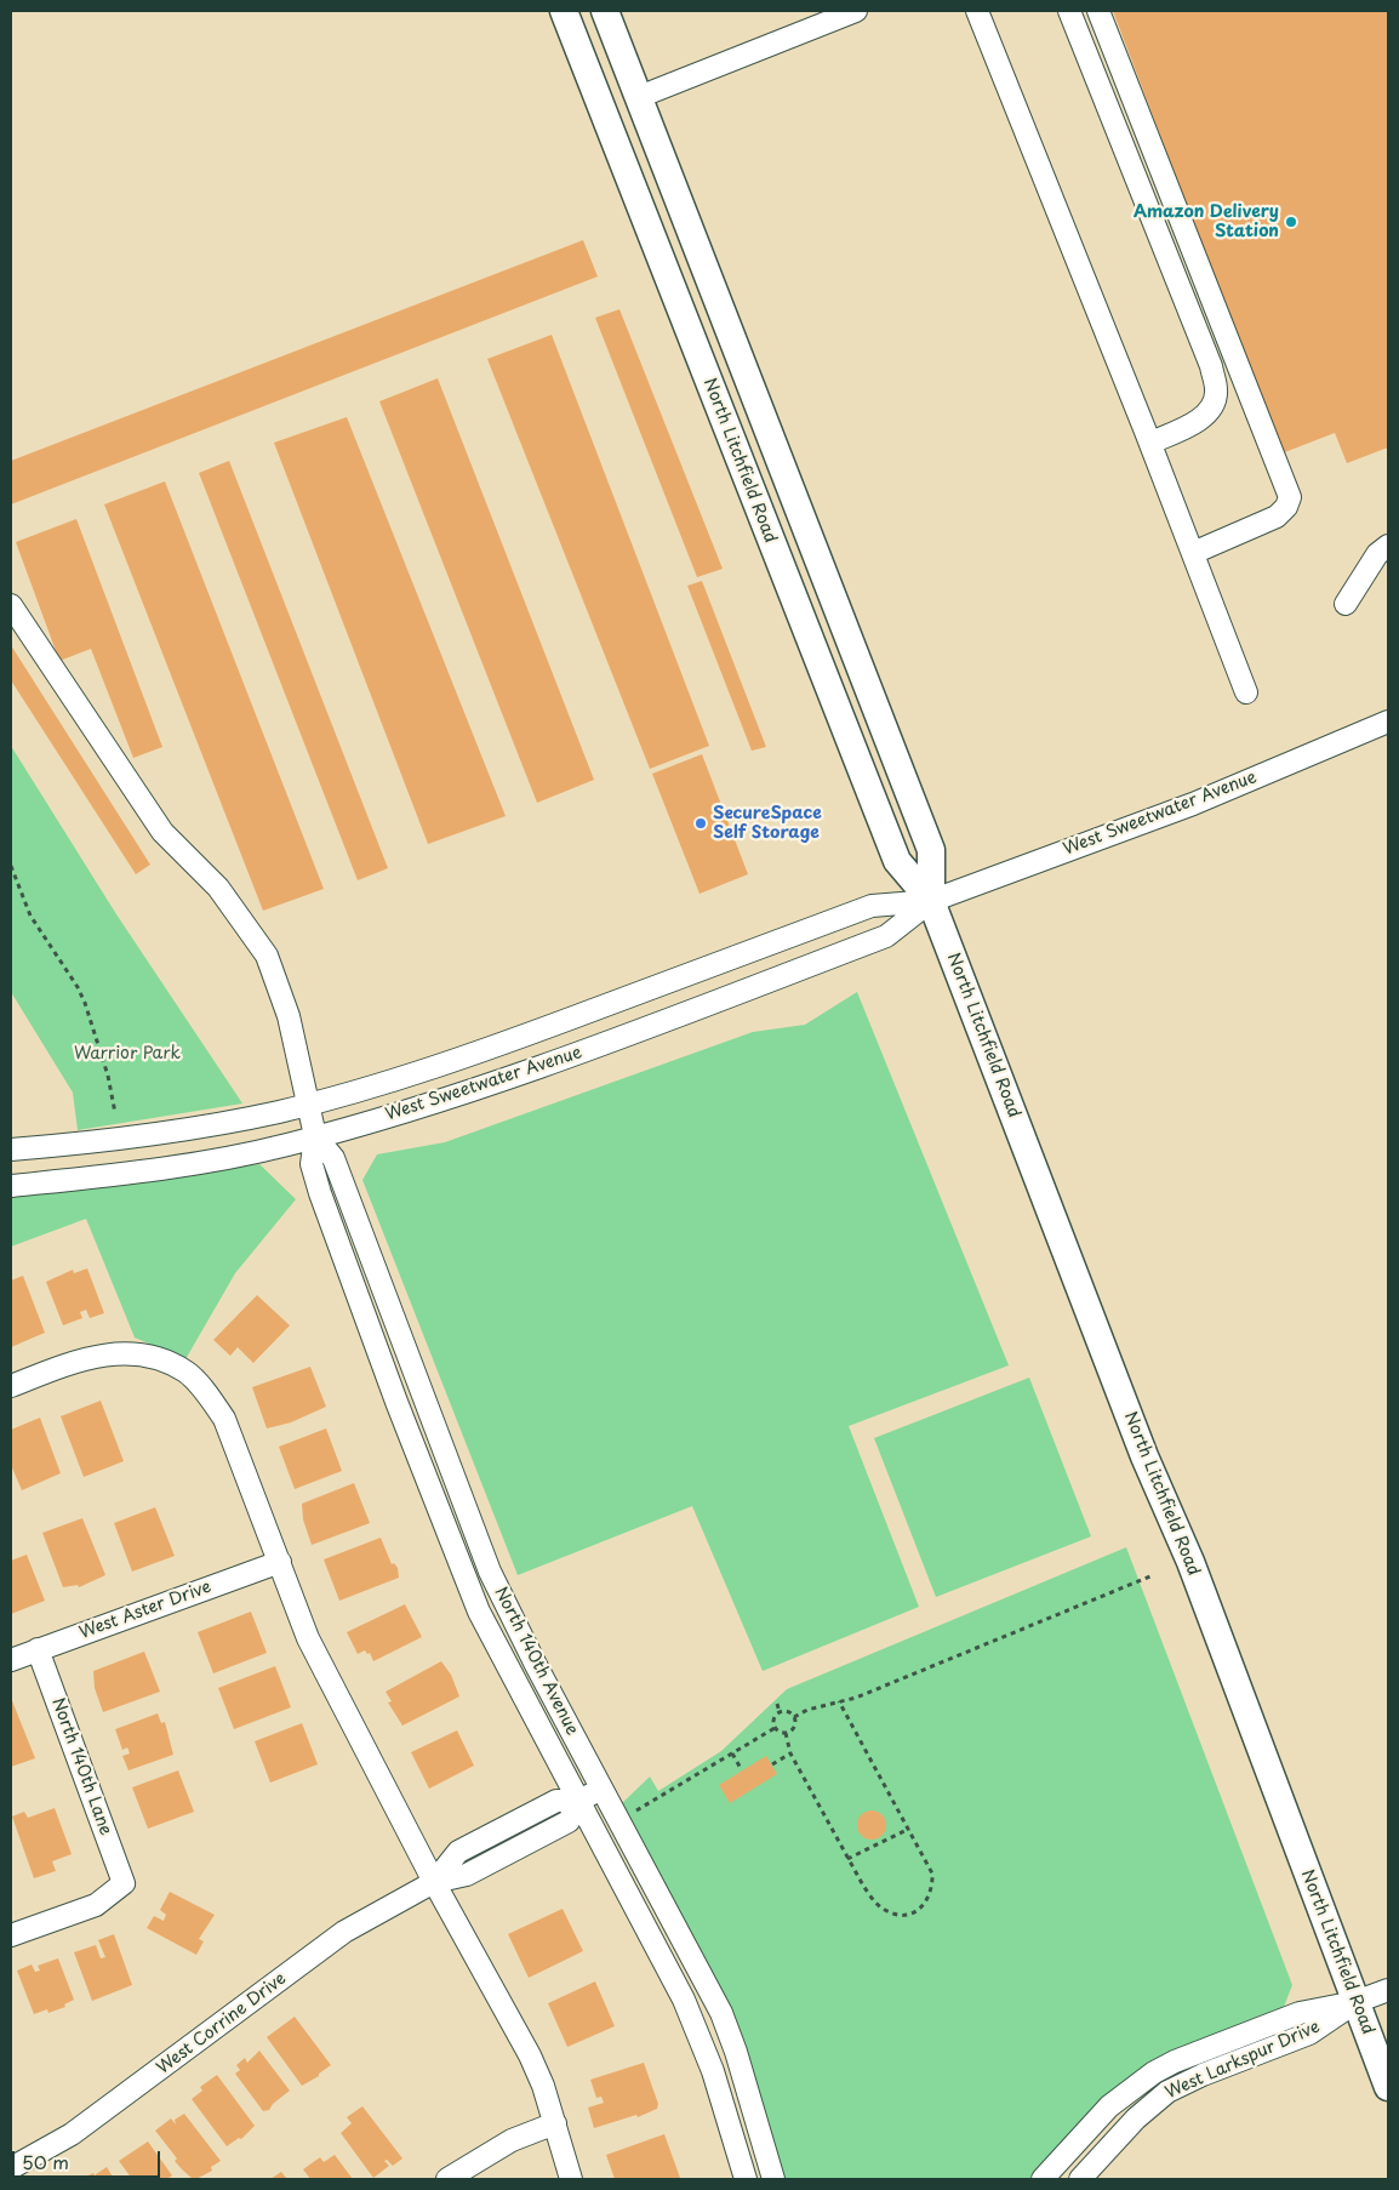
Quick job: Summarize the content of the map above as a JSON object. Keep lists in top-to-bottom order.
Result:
{
  "streets": {
    "main road": ["North Litchfield Road"],
    "street": [
      "West Sweetwater Avenue",
      "West Aster Drive",
      "North 140th Avenue",
      "North 140th Lane",
      "West Corrine Drive",
      "West Larkspur Drive"
    ]
  },
  "crossings": [
    ["North Litchfield Road", "West Sweetwater Avenue"],
    ["North Litchfield Road", "West Larkspur Drive"],
    ["West Sweetwater Avenue", "North 140th Avenue"],
    ["West Aster Drive", "North 140th Lane"],
    ["North 140th Avenue", "West Corrine Drive"]
  ],
  "parks": ["Warrior Park"],
  "places": ["Amazon Delivery Station", "SecureSpace Self Storage"],
  "scale_bar": "50 m"
}
